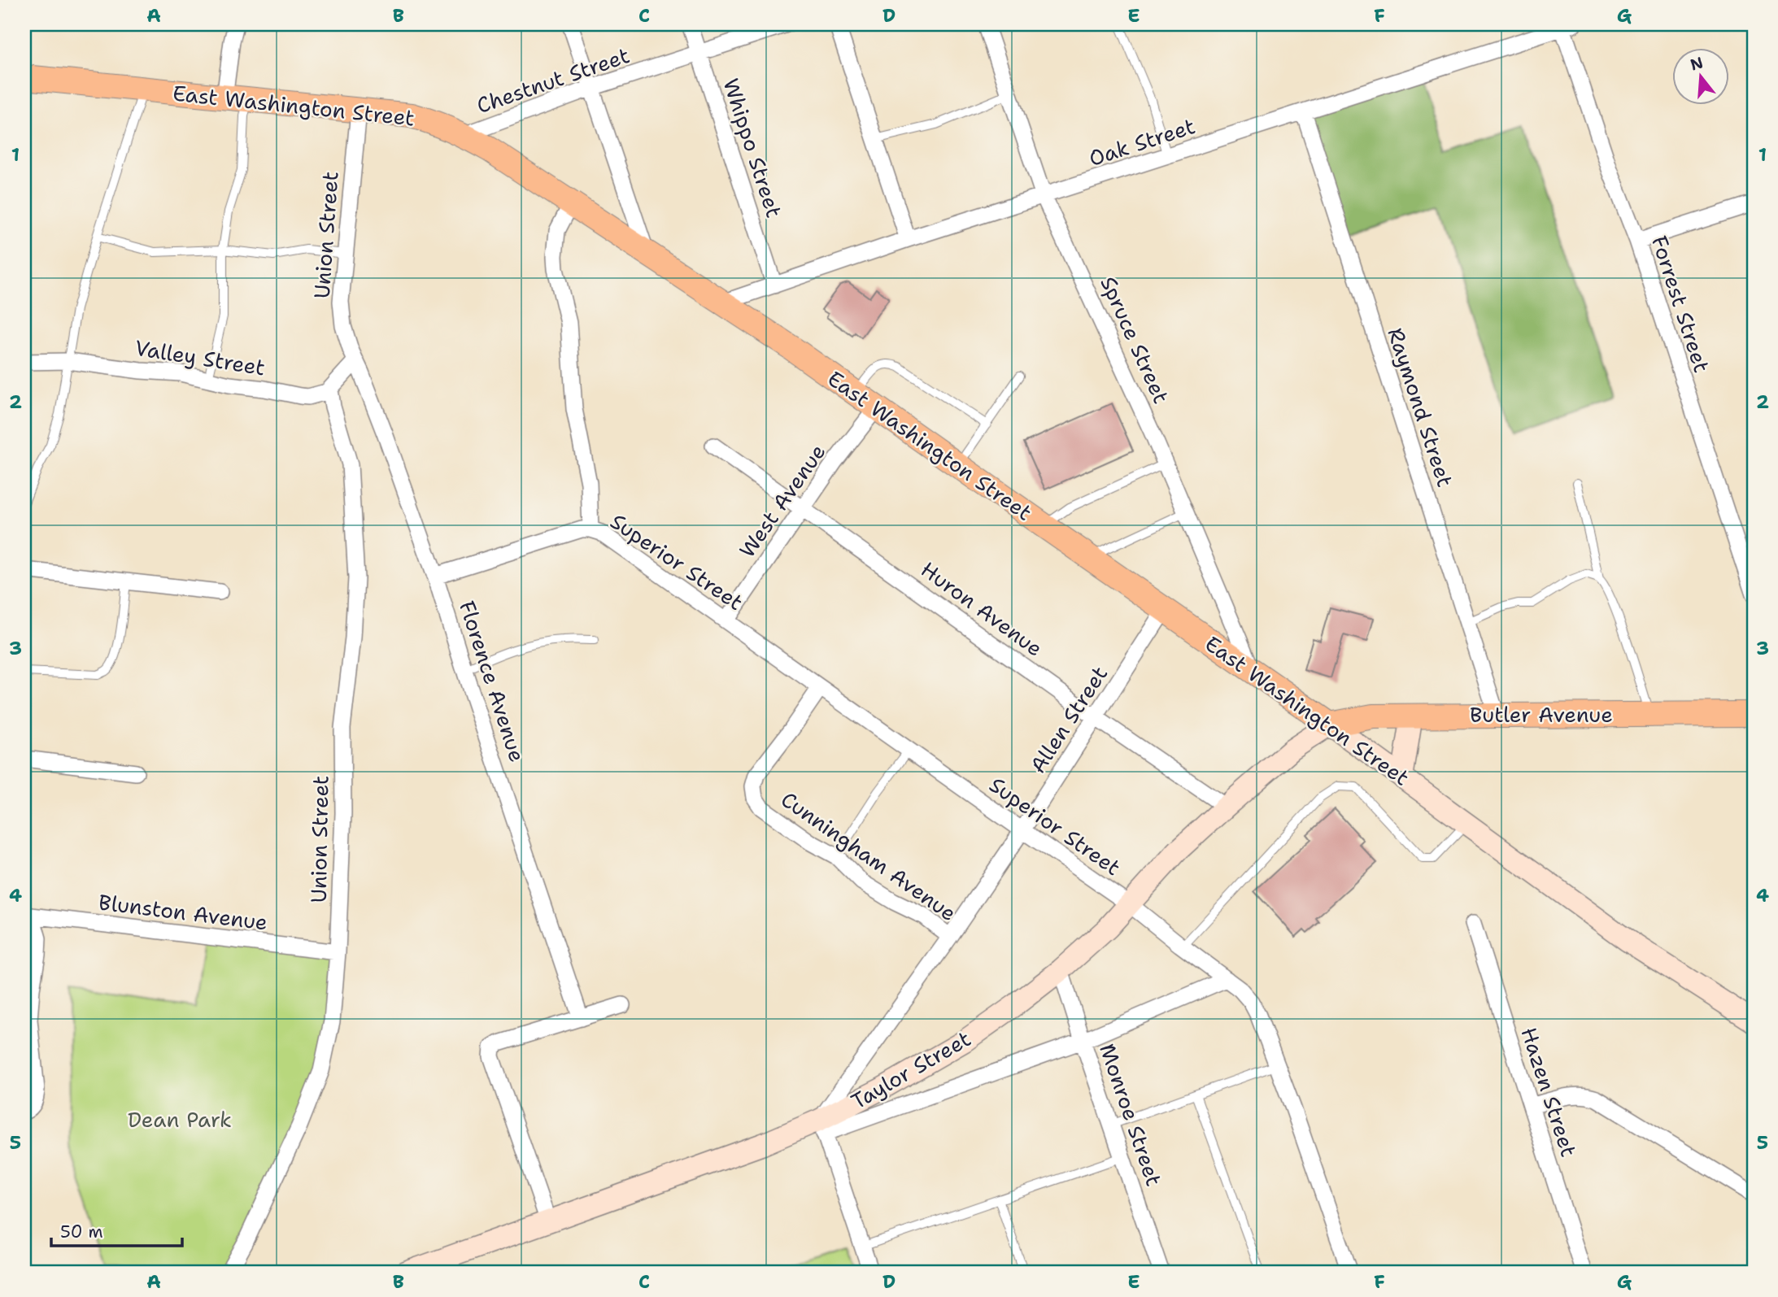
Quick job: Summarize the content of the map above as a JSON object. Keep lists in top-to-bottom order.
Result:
{
  "streets": {
    "main road": ["East Washington Street", "Butler Avenue", "Taylor Street"],
    "street": [
      "Chestnut Street",
      "Oak Street",
      "Whippo Street",
      "Union Street",
      "Forrest Street",
      "Spruce Street",
      "Valley Street",
      "Raymond Street",
      "West Avenue",
      "Superior Street",
      "Huron Avenue",
      "Florence Avenue",
      "Allen Street",
      "Cunningham Avenue",
      "Blunston Avenue",
      "Hazen Street",
      "Monroe Street"
    ]
  },
  "crossings": [
    ["Chestnut Street", "East Washington Street"],
    ["Chestnut Street", "Whippo Street"],
    ["East Washington Street", "Oak Street"],
    ["East Washington Street", "Union Street"],
    ["East Washington Street", "Spruce Street"],
    ["East Washington Street", "West Avenue"],
    ["East Washington Street", "Superior Street"],
    ["East Washington Street", "Butler Avenue"],
    ["East Washington Street", "Allen Street"],
    ["East Washington Street", "Taylor Street"],
    ["Oak Street", "Whippo Street"],
    ["Oak Street", "Forrest Street"],
    ["Oak Street", "Spruce Street"],
    ["Oak Street", "Raymond Street"],
    ["Union Street", "Valley Street"],
    ["Union Street", "Florence Avenue"],
    ["Union Street", "Blunston Avenue"],
    ["Raymond Street", "Butler Avenue"],
    ["West Avenue", "Superior Street"],
    ["West Avenue", "Huron Avenue"],
    ["Superior Street", "Florence Avenue"],
    ["Superior Street", "Allen Street"],
    ["Superior Street", "Cunningham Avenue"],
    ["Superior Street", "Taylor Street"],
    ["Huron Avenue", "Allen Street"],
    ["Huron Avenue", "Taylor Street"],
    ["Butler Avenue", "Taylor Street"],
    ["Allen Street", "Cunningham Avenue"],
    ["Cunningham Avenue", "Taylor Street"],
    ["Taylor Street", "Monroe Street"]
  ],
  "parks": ["Dean Park"],
  "scale_bar": "50 m",
  "north": "top",
  "grid": {
    "columns": [
      "A",
      "B",
      "C",
      "D",
      "E",
      "F",
      "G"
    ],
    "rows": [
      "1",
      "2",
      "3",
      "4",
      "5"
    ]
  }
}
